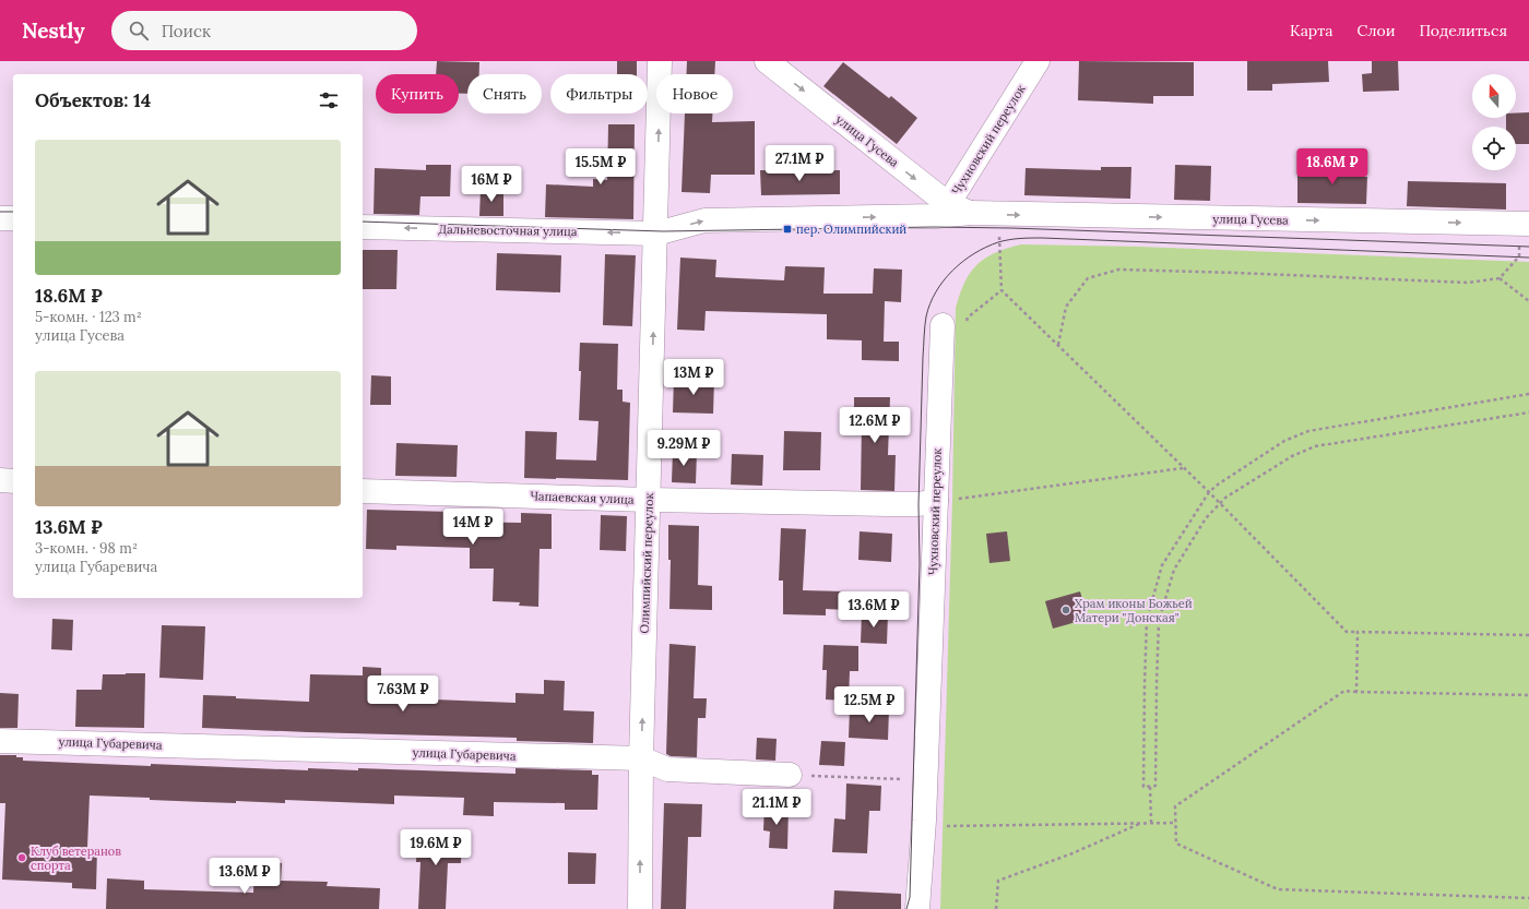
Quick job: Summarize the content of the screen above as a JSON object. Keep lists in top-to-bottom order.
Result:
{
  "streets": {
    "street": [
      "Чухновский переулок",
      "улица Гусева",
      "Дальневосточная улица",
      "Чапаевская улица",
      "Олимпийский переулок",
      "улица Губаревича"
    ]
  },
  "crossings": [
    ["Чухновский переулок", "улица Гусева"],
    ["Чухновский переулок", "Чапаевская улица"],
    ["улица Гусева", "Дальневосточная улица"],
    ["улица Гусева", "Олимпийский переулок"],
    ["Дальневосточная улица", "Олимпийский переулок"],
    ["Чапаевская улица", "Олимпийский переулок"],
    ["Олимпийский переулок", "улица Губаревича"]
  ],
  "one_way": ["улица Гусева", "Дальневосточная улица", "Олимпийский переулок"],
  "places": {
    "transit": ["пер. Олимпийский"],
    "other": ["Храм иконы Божьей Матери \"Донская\"", "Клуб ветеранов спорта"]
  },
  "north": "top",
  "page": {
    "header": "Nestly",
    "search": "Поиск",
    "nav": ["Карта", "Слои", "Поделиться"],
    "chip": [
      "Купить",
      "Снять",
      "Фильтры",
      "Новое"
    ],
    "heading": "Объектов: 14",
    "list": [
      {
        "name": "18.6M ₽",
        "note": "5-комн. · 123 m² · улица Гусева"
      },
      {
        "name": "13.6M ₽",
        "note": "3-комн. · 98 m² · улица Губаревича"
      }
    ],
    "price": [
      "27.1M ₽",
      "15.5M ₽",
      "18.6M ₽",
      "16M ₽",
      "13M ₽",
      "12.6M ₽",
      "9.29M ₽",
      "14M ₽",
      "13.6M ₽",
      "7.63M ₽",
      "12.5M ₽",
      "21.1M ₽",
      "19.6M ₽",
      "13.6M ₽"
    ]
  }
}
